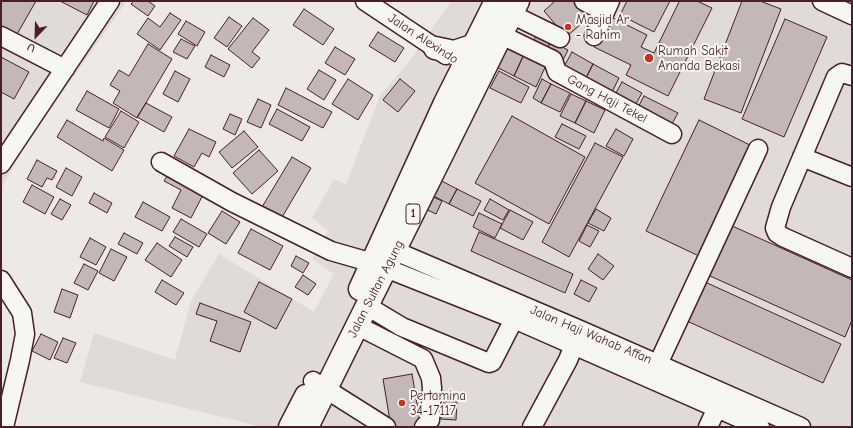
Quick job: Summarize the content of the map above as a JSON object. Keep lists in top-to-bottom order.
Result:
{
  "streets": {
    "highway": ["1", "Jalan Sultan Agung"],
    "street": ["Jalan Alexindo", "Gang Haji Tekel", "Jalan Haji Wahab Affan"]
  },
  "crossings": [
    ["Gang Haji Tekel", "Jalan Sultan Agung"],
    ["Jalan Sultan Agung", "Jalan Haji Wahab Affan"]
  ],
  "places": ["Masjid Ar - Rahim", "Rumah Sakit Ananda Bekasi", "Pertamina 34-17117"],
  "north": "bottom left"
}
